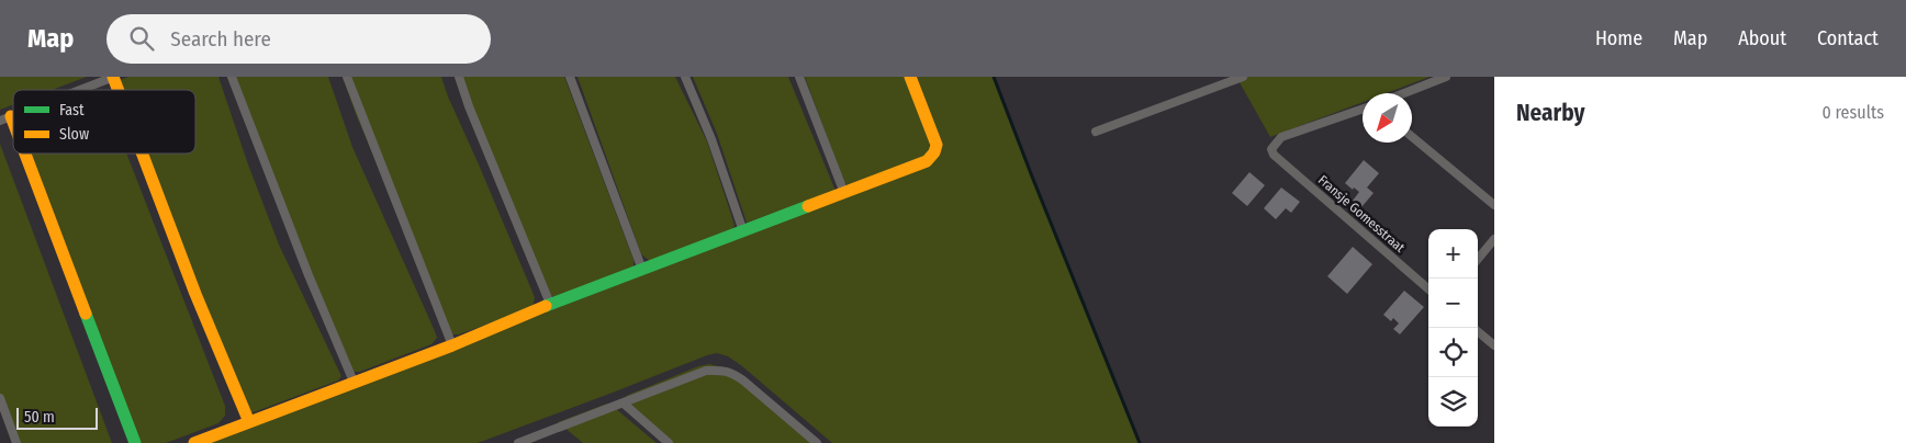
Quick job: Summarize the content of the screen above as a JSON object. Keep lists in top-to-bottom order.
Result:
{
  "streets": {
    "street": ["Fransje Gomesstraat"]
  },
  "legend": ["Fast", "Slow"],
  "scale_bar": "50 m",
  "north": "bottom left",
  "page": {
    "header": "Map",
    "search": "Search here",
    "nav": [
      "Home",
      "Map",
      "About",
      "Contact"
    ],
    "heading": ["Nearby", "0 results"],
    "map_buttons": ["+", "−"],
    "scale": "50 m"
  }
}
